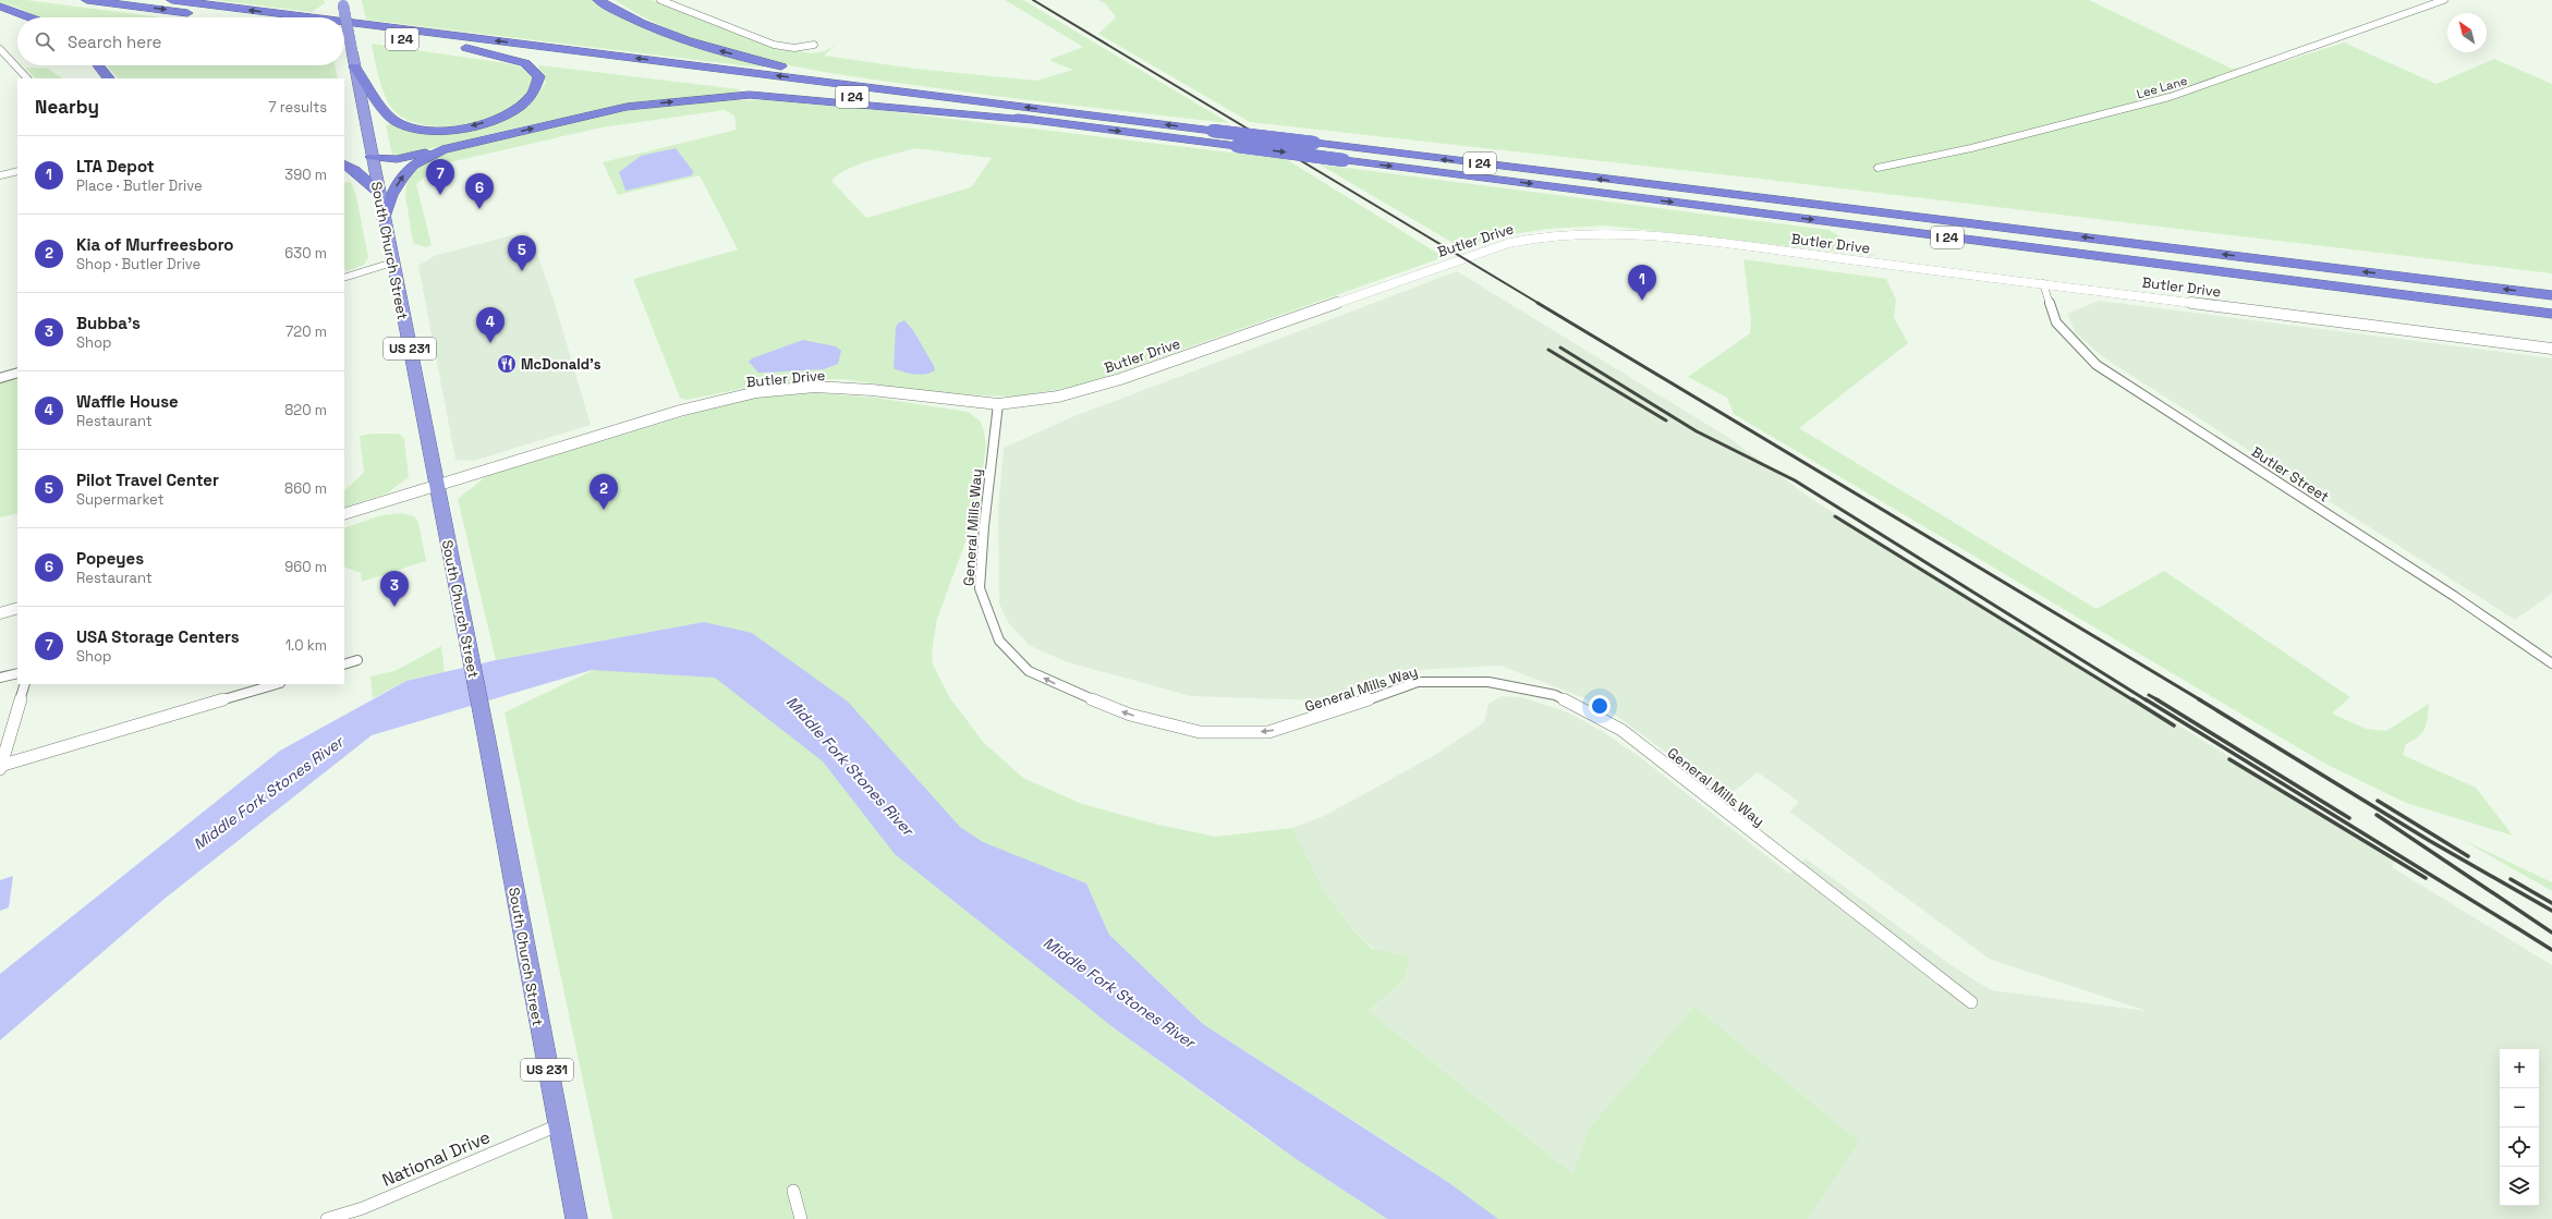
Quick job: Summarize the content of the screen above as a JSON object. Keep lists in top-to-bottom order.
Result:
{
  "streets": {
    "highway": ["I 24", "South Church Street", "US 231"],
    "street": [
      "Lee Lane",
      "Butler Drive",
      "Butler Street",
      "General Mills Way",
      "National Drive"
    ]
  },
  "crossings": [
    ["Butler Drive", "South Church Street"],
    ["Butler Drive", "Butler Street"],
    ["Butler Drive", "General Mills Way"],
    ["South Church Street", "National Drive"]
  ],
  "one_way": ["General Mills Way"],
  "water": ["Middle Fork Stones River"],
  "places": {
    "restaurant": ["McDonald's"]
  },
  "north": "top left",
  "page": {
    "search": "Search here",
    "heading": ["Nearby", "7 results"],
    "list": [
      {
        "mark": "1",
        "name": "LTA Depot",
        "note": "Place · Butler Drive",
        "value": "390 m"
      },
      {
        "mark": "2",
        "name": "Kia of Murfreesboro",
        "note": "Shop · Butler Drive",
        "value": "630 m"
      },
      {
        "mark": "3",
        "name": "Bubba's",
        "note": "Shop",
        "value": "720 m"
      },
      {
        "mark": "4",
        "name": "Waffle House",
        "note": "Restaurant",
        "value": "820 m"
      },
      {
        "mark": "5",
        "name": "Pilot Travel Center",
        "note": "Supermarket",
        "value": "860 m"
      },
      {
        "mark": "6",
        "name": "Popeyes",
        "note": "Restaurant",
        "value": "960 m"
      },
      {
        "mark": "7",
        "name": "USA Storage Centers",
        "note": "Shop",
        "value": "1.0 km"
      }
    ],
    "pins": [
      "7",
      "6",
      "5",
      "1",
      "4",
      "2",
      "3"
    ],
    "map_buttons": ["+", "−"]
  }
}
